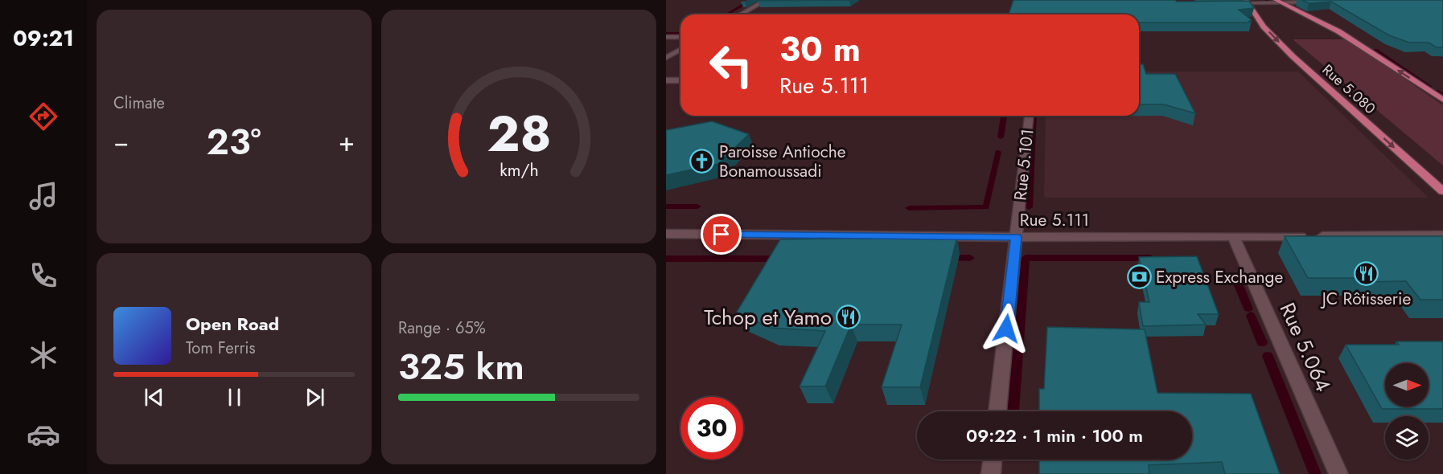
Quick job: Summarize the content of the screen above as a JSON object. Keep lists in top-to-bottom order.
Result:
{
  "streets": {
    "main road": ["Rue 5.080"],
    "street": ["Rue 5.101", "Rue 5.111", "Rue 5.064"]
  },
  "crossings": [
    ["Rue 5.101", "Rue 5.111"],
    ["Rue 5.111", "Rue 5.064"]
  ],
  "places": {
    "church": ["Paroisse Antioche Bonamoussadi"],
    "restaurant": ["JC Rôtisserie", "Tchop et Yamo"],
    "bank": ["Express Exchange"]
  },
  "north": "right",
  "page": {
    "tabs": "09:21",
    "tile": [
      "Climate",
      ["Range · 65%", "325 km"]
    ],
    "turn": ["30 m", "Rue 5.111"],
    "heat": ["−", "23°", "+"],
    "song": ["Open Road", "Tom Ferris"],
    "limit": "30",
    "trip": "09:22 · 1 min · 100 m",
    "gauge": ["28", "km/h"]
  }
}
